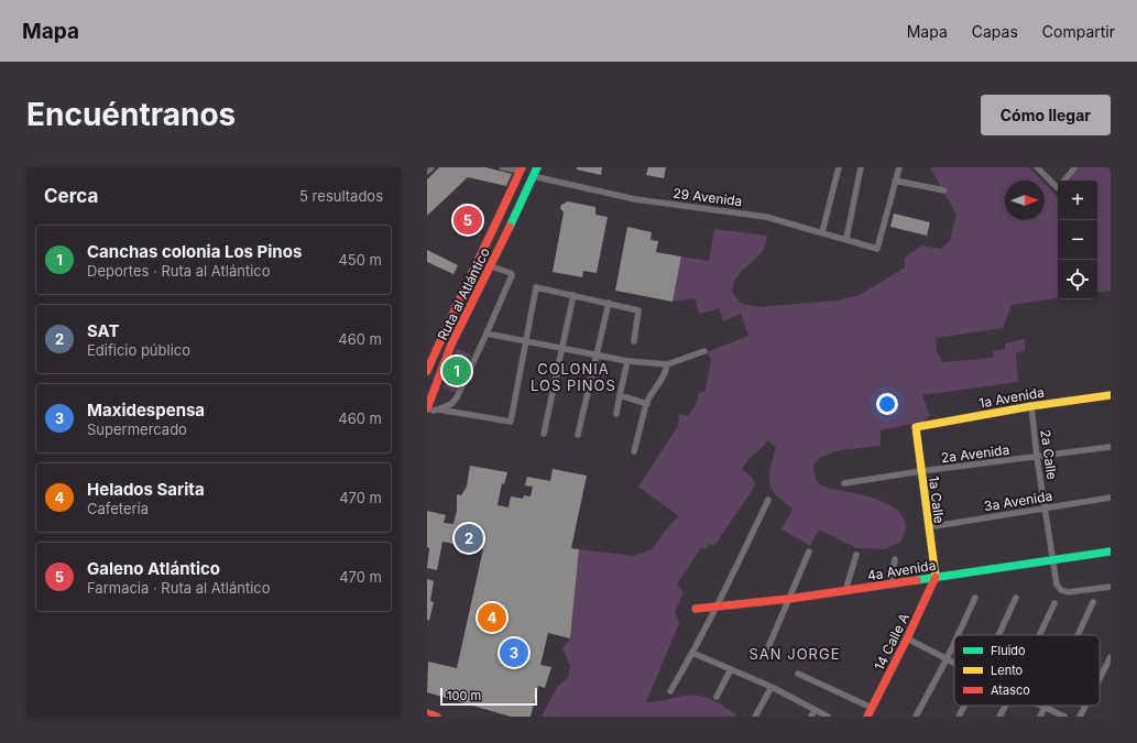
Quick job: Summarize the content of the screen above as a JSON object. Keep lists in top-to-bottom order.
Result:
{
  "streets": {
    "main road": [
      "Ruta al Atlántico",
      "1a Avenida",
      "1a Calle",
      "4a Avenida",
      "14 Calle A"
    ],
    "street": [
      "29 Avenida",
      "2a Avenida",
      "2a Calle",
      "3a Avenida"
    ]
  },
  "crossings": [
    ["29 Avenida", "Ruta al Atlántico"],
    ["1a Avenida", "2a Calle"],
    ["1a Avenida", "1a Calle"],
    ["2a Avenida", "2a Calle"],
    ["2a Avenida", "1a Calle"],
    ["2a Calle", "3a Avenida"],
    ["2a Calle", "4a Avenida"],
    ["1a Calle", "3a Avenida"],
    ["1a Calle", "4a Avenida"],
    ["1a Calle", "14 Calle A"],
    ["4a Avenida", "14 Calle A"]
  ],
  "districts": ["COLONIA LOS PINOS", "SAN JORGE"],
  "legend": ["Fluido", "Lento", "Atasco"],
  "scale_bar": "100 m",
  "north": "right",
  "page": {
    "header": "Mapa",
    "nav": ["Mapa", "Capas", "Compartir"],
    "buttons": "Cómo llegar",
    "title": "Encuéntranos",
    "heading": ["Cerca", "5 resultados"],
    "map_buttons": ["+", "−"],
    "pins": [
      "5",
      "1",
      "2",
      "4",
      "3"
    ],
    "list": [
      {
        "mark": "1",
        "name": "Canchas colonia Los Pinos",
        "note": "Deportes · Ruta al Atlántico",
        "value": "450 m"
      },
      {
        "mark": "2",
        "name": "SAT",
        "note": "Edificio público",
        "value": "460 m"
      },
      {
        "mark": "3",
        "name": "Maxidespensa",
        "note": "Supermercado",
        "value": "460 m"
      },
      {
        "mark": "4",
        "name": "Helados Sarita",
        "note": "Cafetería",
        "value": "470 m"
      },
      {
        "mark": "5",
        "name": "Galeno Atlántico",
        "note": "Farmacia · Ruta al Atlántico",
        "value": "470 m"
      }
    ],
    "scale": "100 m"
  }
}
